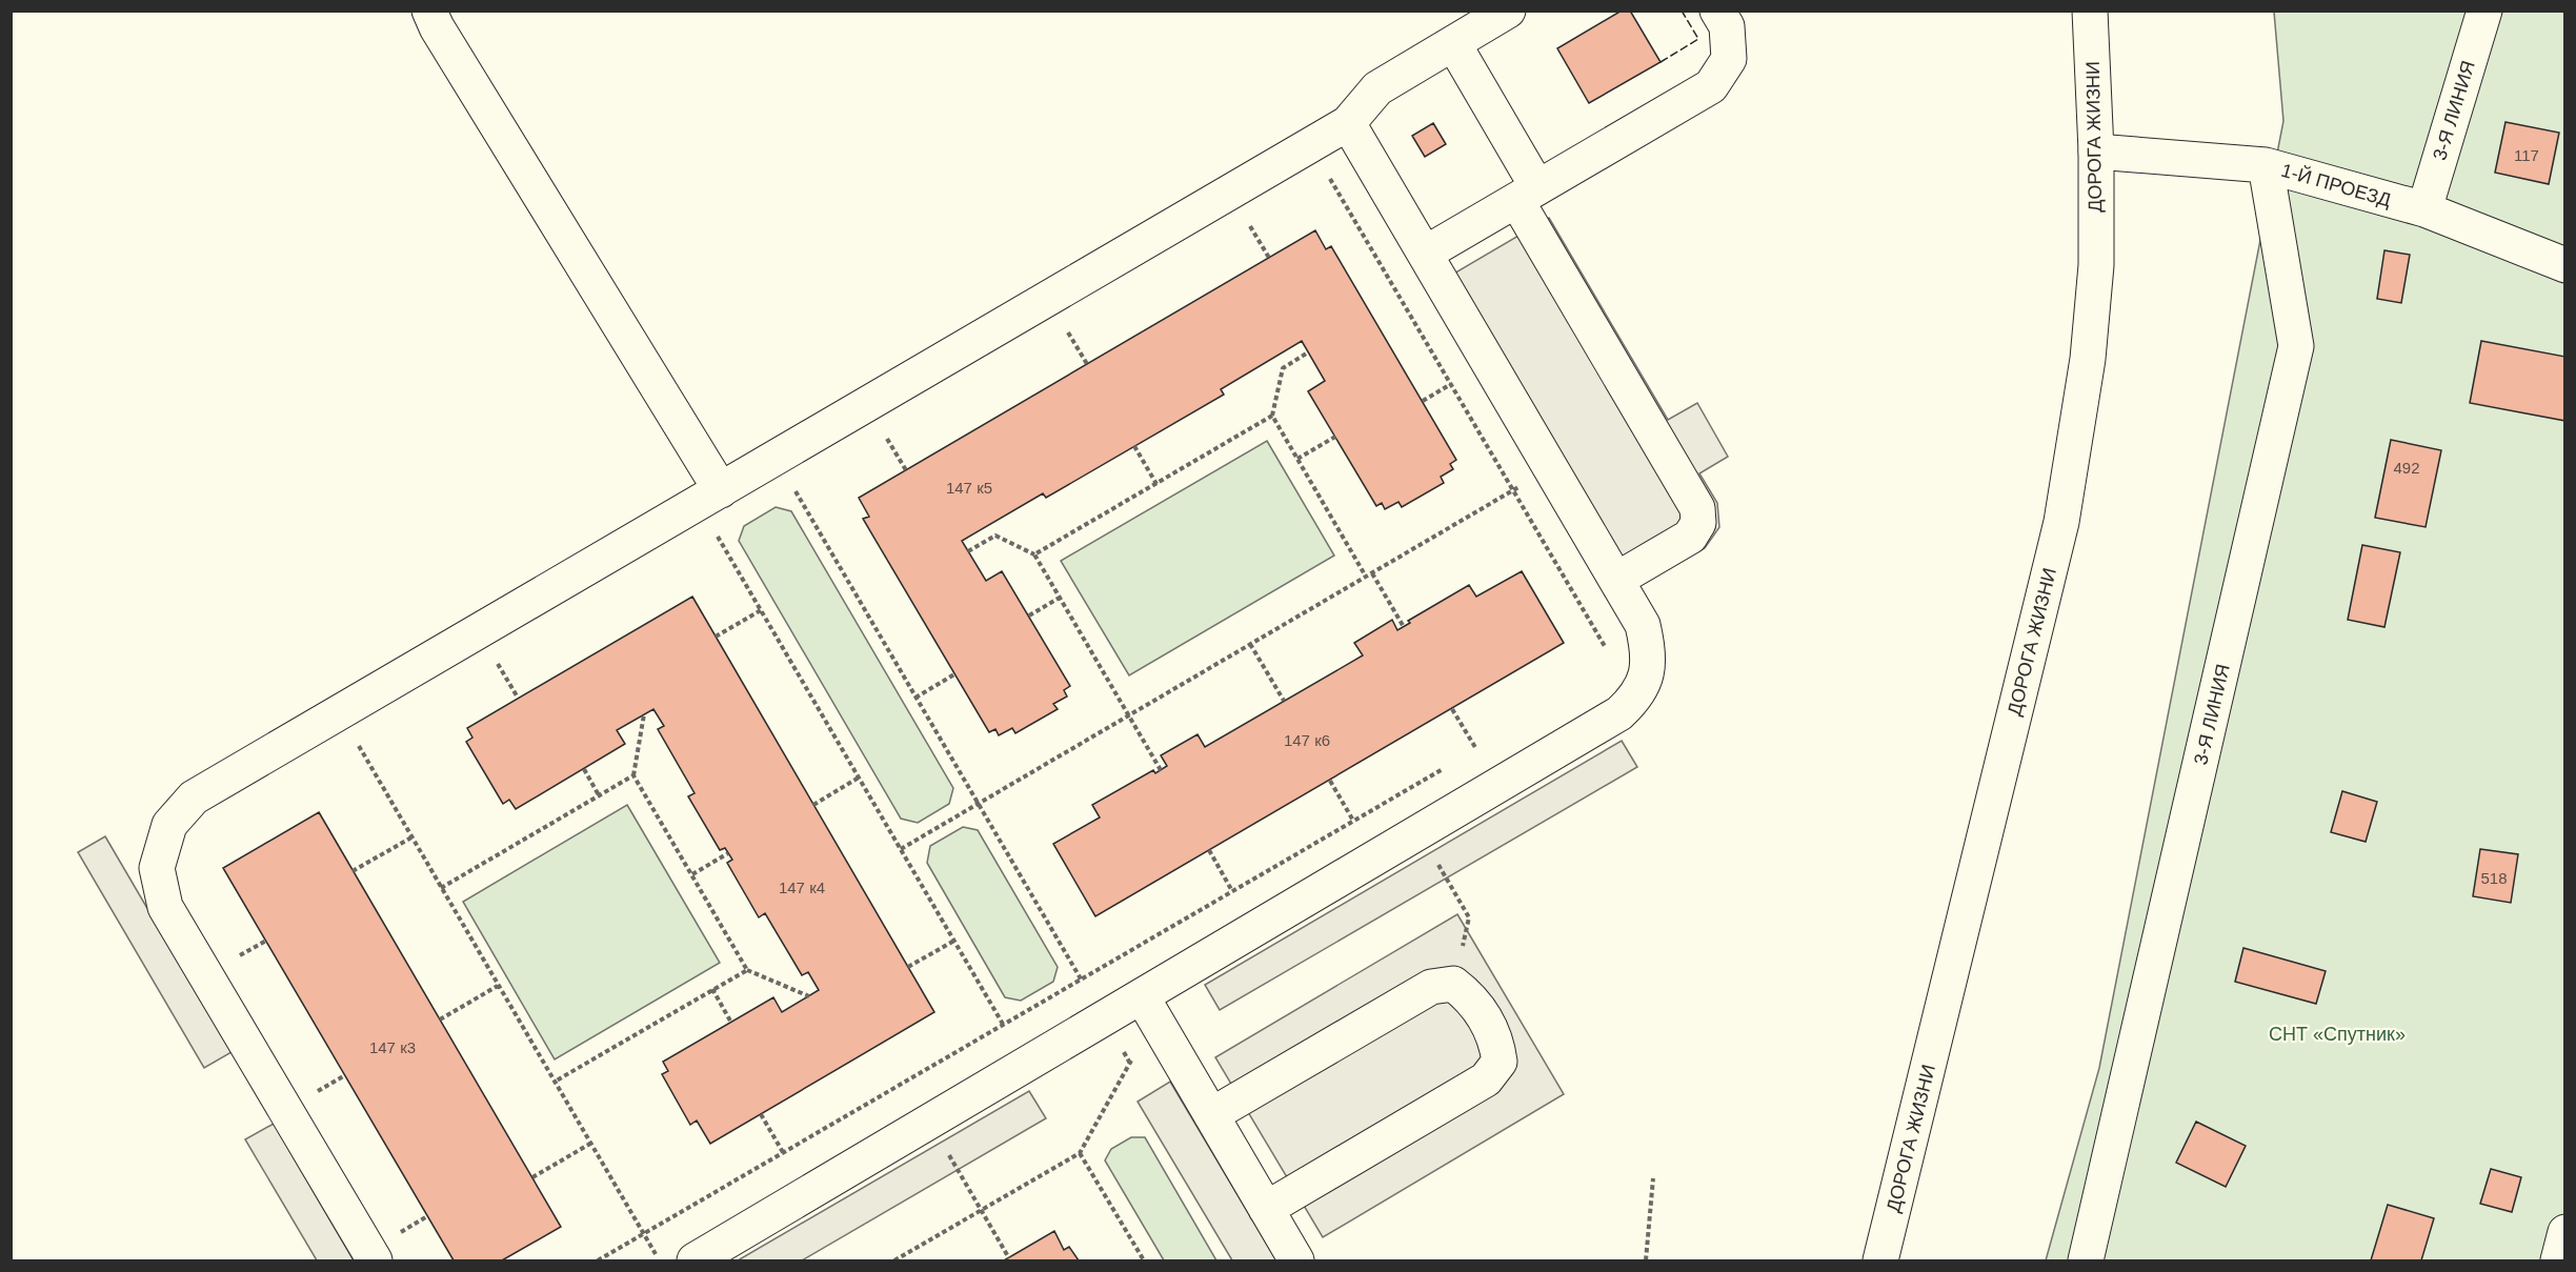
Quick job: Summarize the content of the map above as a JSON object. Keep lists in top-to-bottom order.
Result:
{
  "streets": {
    "street": ["3-Я ЛИНИЯ", "ДОРОГА ЖИЗНИ", "1-Й ПРОЕЗД"]
  },
  "crossings": [
    ["3-Я ЛИНИЯ", "1-Й ПРОЕЗД"],
    ["ДОРОГА ЖИЗНИ", "1-Й ПРОЕЗД"]
  ],
  "parks": ["СНТ «Спутник»"],
  "house_numbers": [
    "117",
    "492",
    "147 к5",
    "147 к6",
    "518",
    "147 к4",
    "147 к3"
  ]
}
